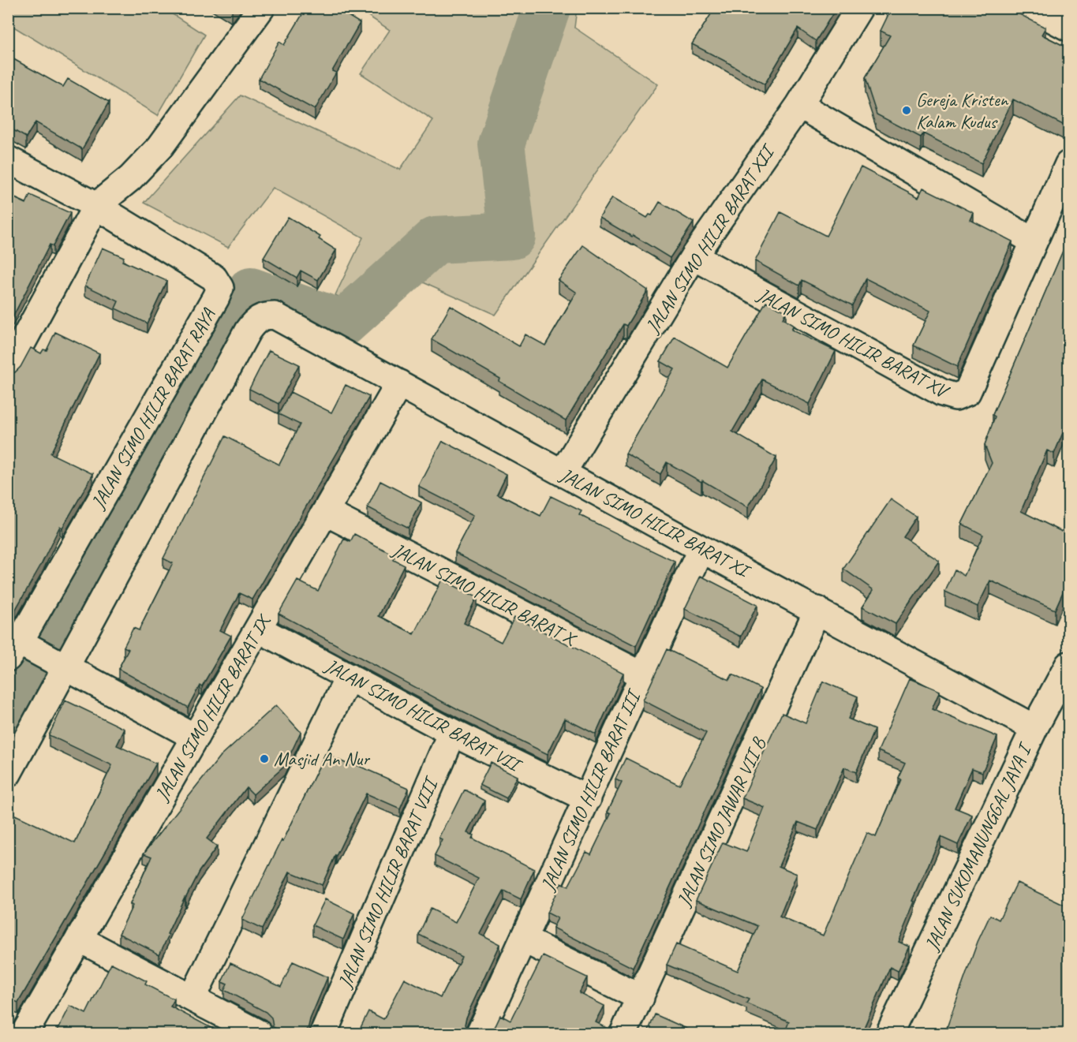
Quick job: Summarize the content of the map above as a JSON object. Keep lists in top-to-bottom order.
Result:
{
  "streets": {
    "street": [
      "JALAN SIMO HILIR BARAT XII",
      "JALAN SIMO HILIR BARAT XV",
      "JALAN SIMO HILIR BARAT RAYA",
      "JALAN SIMO HILIR BARAT XI",
      "JALAN SIMO HILIR BARAT X",
      "JALAN SIMO HILIR BARAT IX",
      "JALAN SIMO HILIR BARAT VII",
      "JALAN SIMO HILIR BARAT III",
      "JALAN SIMO JAWAR VII B",
      "JALAN SUKOMANUNGGAL JAYA I",
      "JALAN SIMO HILIR BARAT VIII"
    ]
  },
  "crossings": [
    ["JALAN SIMO HILIR BARAT XII", "JALAN SIMO HILIR BARAT XV"],
    ["JALAN SIMO HILIR BARAT XII", "JALAN SIMO HILIR BARAT XI"],
    ["JALAN SIMO HILIR BARAT XI", "JALAN SIMO HILIR BARAT IX"],
    ["JALAN SIMO HILIR BARAT XI", "JALAN SIMO HILIR BARAT III"],
    ["JALAN SIMO HILIR BARAT XI", "JALAN SIMO JAWAR VII B"],
    ["JALAN SIMO HILIR BARAT XI", "JALAN SUKOMANUNGGAL JAYA I"],
    ["JALAN SIMO HILIR BARAT X", "JALAN SIMO HILIR BARAT IX"],
    ["JALAN SIMO HILIR BARAT X", "JALAN SIMO HILIR BARAT III"],
    ["JALAN SIMO HILIR BARAT IX", "JALAN SIMO HILIR BARAT VII"],
    ["JALAN SIMO HILIR BARAT VII", "JALAN SIMO HILIR BARAT III"],
    ["JALAN SIMO HILIR BARAT VII", "JALAN SIMO HILIR BARAT VIII"]
  ],
  "places": ["Gereja Kristen Kalam Kudus", "Masjid An Nur"]
}
